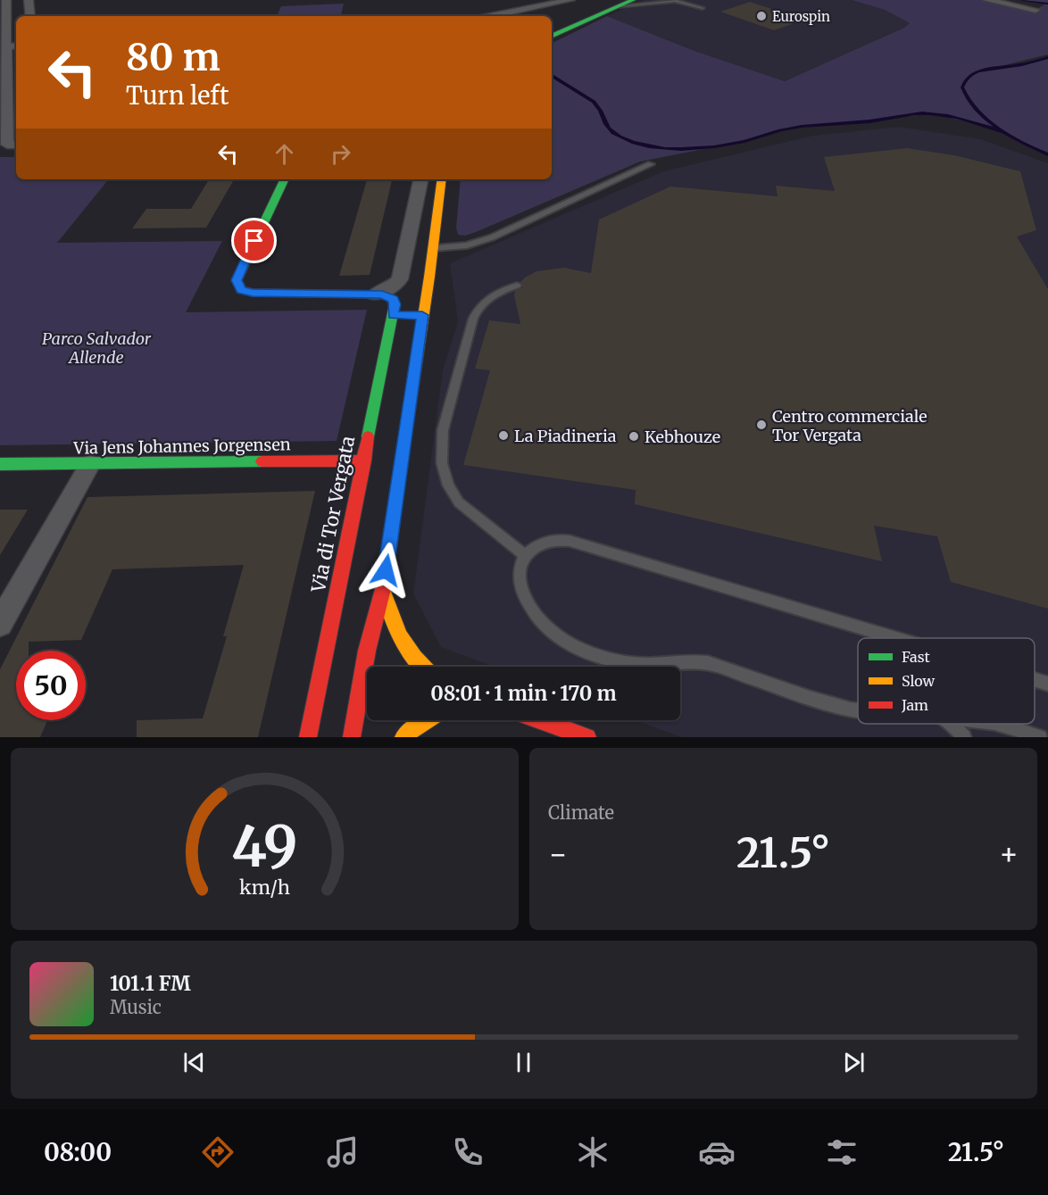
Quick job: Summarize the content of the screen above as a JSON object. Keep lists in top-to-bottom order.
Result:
{
  "streets": {
    "street": ["Via Jens Johannes Jorgensen", "Via di Tor Vergata"]
  },
  "crossings": [
    ["Via Jens Johannes Jorgensen", "Via di Tor Vergata"]
  ],
  "parks": ["Parco Salvador Allende"],
  "places": [
    "Eurospin",
    "Centro commerciale Tor Vergata",
    "La Piadineria",
    "Kebhouze"
  ],
  "legend": ["Fast", "Slow", "Jam"],
  "page": {
    "turn": ["80 m", "Turn left"],
    "limit": "50",
    "trip": "08:01 · 1 min · 170 m",
    "tile": "Climate",
    "heat": ["−", "21.5°", "+"],
    "song": ["101.1 FM", "Music"],
    "tabs": ["08:00", "21.5°"],
    "gauge": ["49", "km/h"]
  }
}
